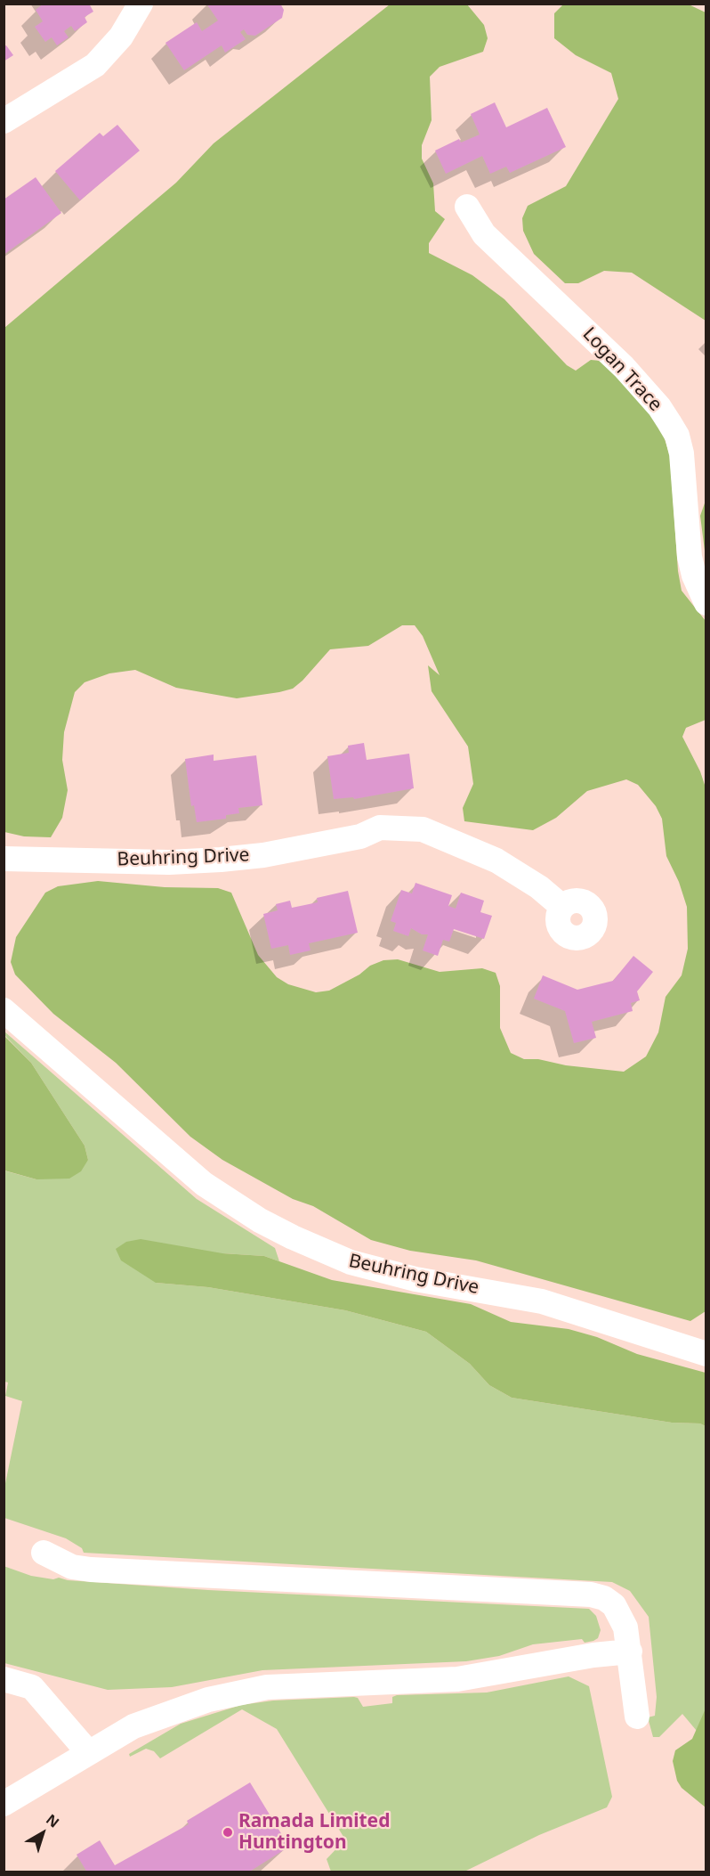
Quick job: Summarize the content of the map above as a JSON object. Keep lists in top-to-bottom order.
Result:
{
  "streets": {
    "street": ["Logan Trace", "Beuhring Drive"]
  },
  "places": ["Ramada Limited Huntington"],
  "north": "top right"
}
